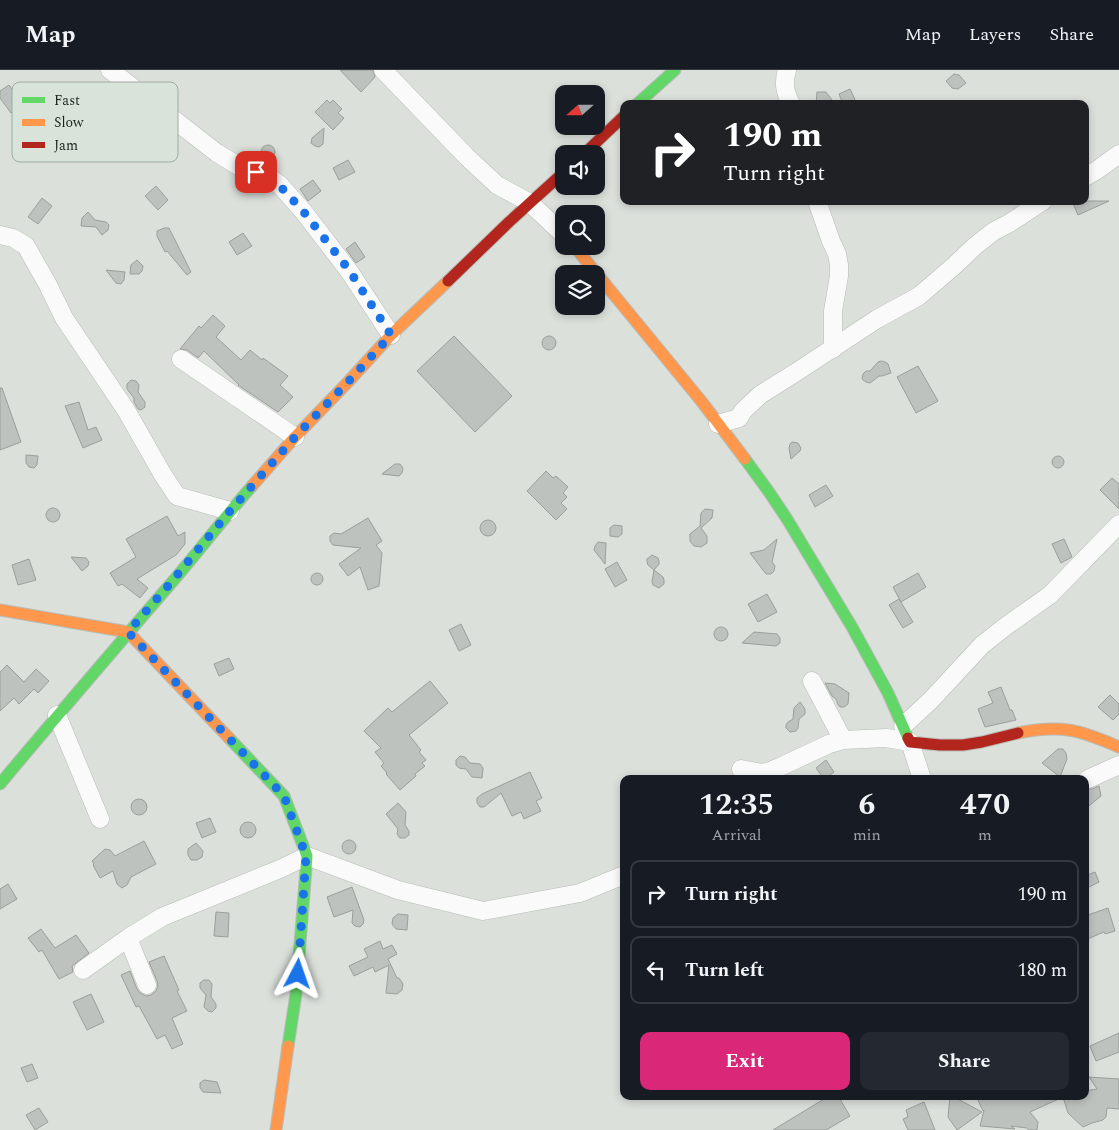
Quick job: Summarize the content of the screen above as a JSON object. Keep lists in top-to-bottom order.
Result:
{
  "legend": ["Fast", "Slow", "Jam"],
  "north": "left",
  "page": {
    "header": "Map",
    "nav": ["Map", "Layers", "Share"],
    "turn": ["190 m", "Turn right"],
    "eta": [
      "12:35",
      "Arrival",
      "6",
      "min",
      "470",
      "m"
    ],
    "list": [
      {
        "name": "Turn right",
        "value": "190 m"
      },
      {
        "name": "Turn left",
        "value": "180 m"
      }
    ],
    "buttons": ["Exit", "Share"]
  }
}
